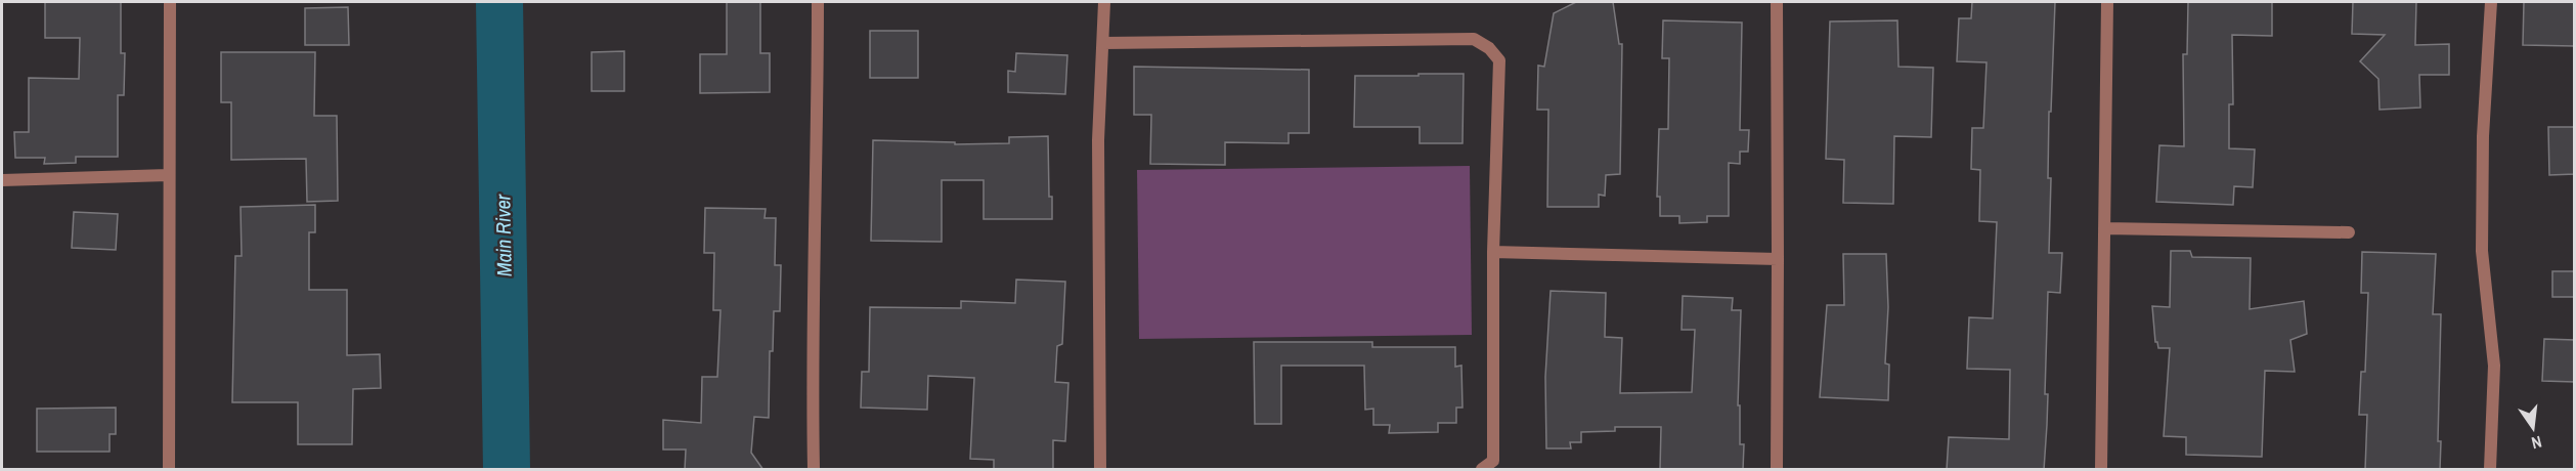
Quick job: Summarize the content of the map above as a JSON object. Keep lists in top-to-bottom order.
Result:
{
  "water": ["Main River"],
  "north": "bottom"
}
